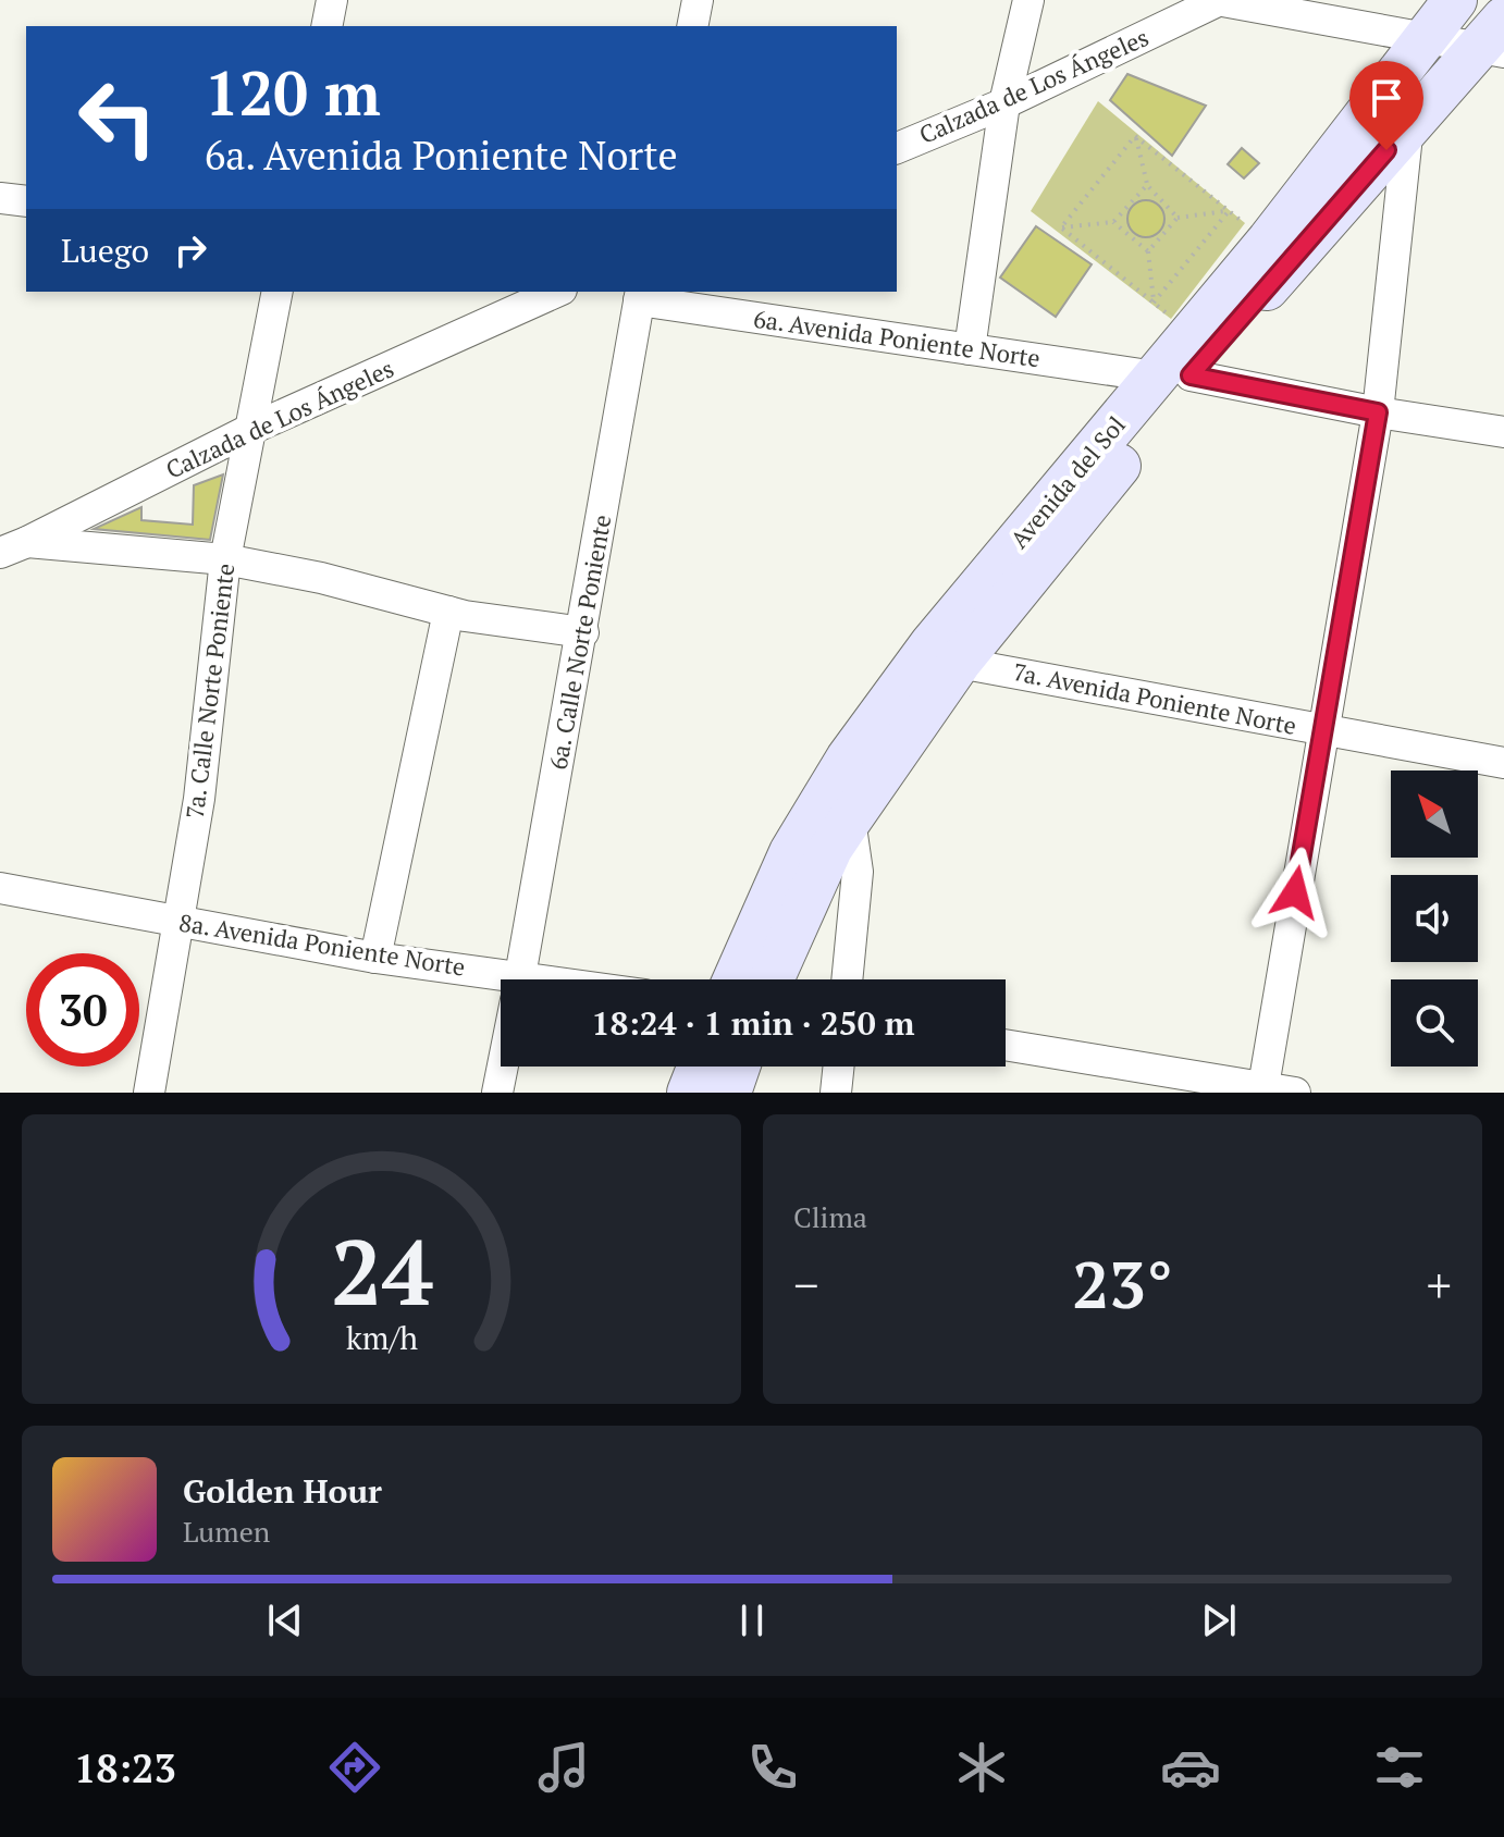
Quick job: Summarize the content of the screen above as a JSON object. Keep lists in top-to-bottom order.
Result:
{
  "streets": {
    "main road": ["Avenida del Sol"],
    "street": [
      "Calzada de Los Ángeles",
      "6a. Avenida Poniente Norte",
      "6a. Calle Norte Poniente",
      "7a. Calle Norte Poniente",
      "7a. Avenida Poniente Norte",
      "8a. Avenida Poniente Norte"
    ]
  },
  "crossings": [
    ["Calzada de Los Ángeles", "7a. Calle Norte Poniente"],
    ["6a. Avenida Poniente Norte", "Avenida del Sol"],
    ["6a. Avenida Poniente Norte", "6a. Calle Norte Poniente"],
    ["Avenida del Sol", "7a. Avenida Poniente Norte"],
    ["7a. Calle Norte Poniente", "8a. Avenida Poniente Norte"]
  ],
  "north": "top left",
  "page": {
    "turn": ["120 m", "6a. Avenida Poniente Norte"],
    "then": "Luego",
    "limit": "30",
    "trip": "18:24 · 1 min · 250 m",
    "tile": "Clima",
    "heat": ["−", "23°", "+"],
    "song": ["Golden Hour", "Lumen"],
    "tabs": "18:23",
    "gauge": ["24", "km/h"]
  }
}
